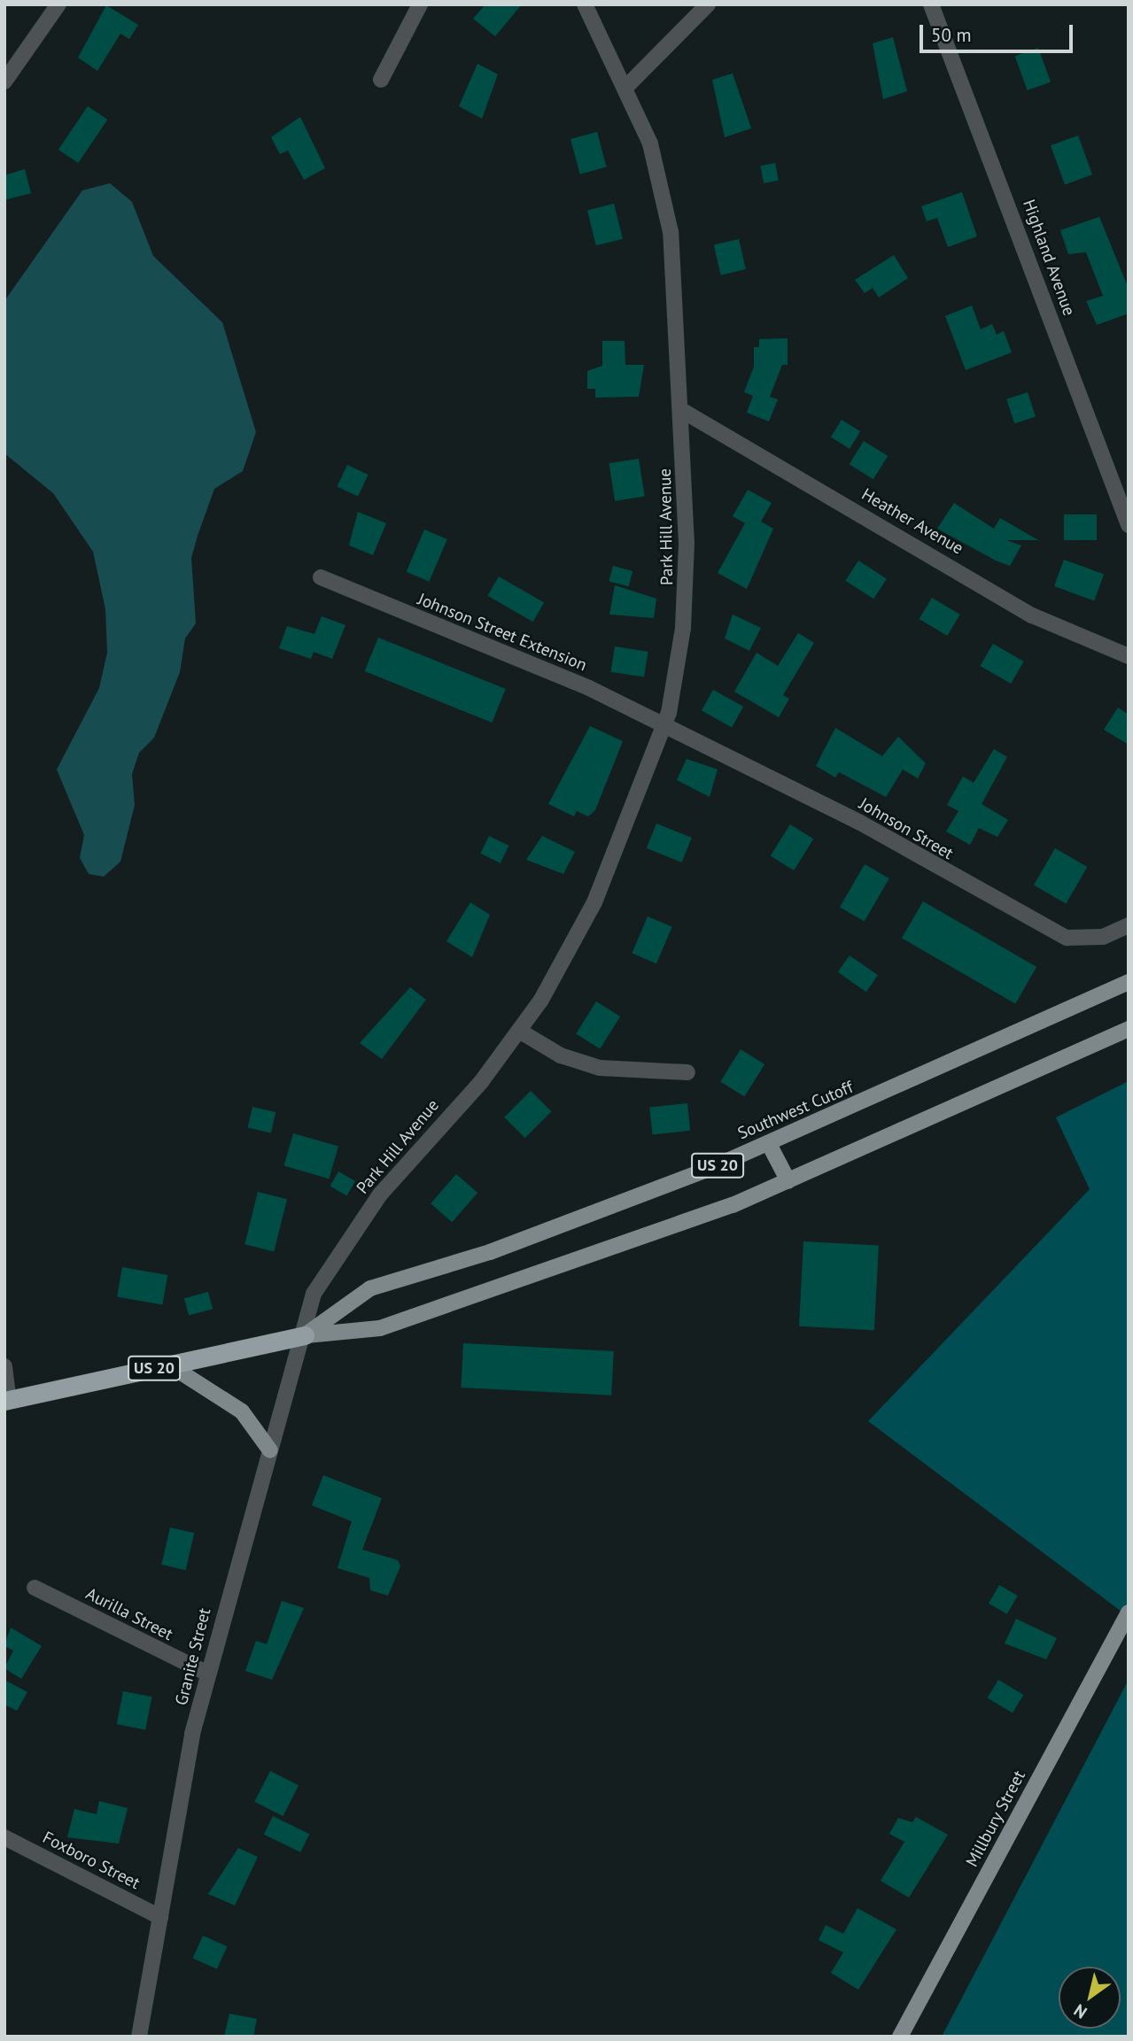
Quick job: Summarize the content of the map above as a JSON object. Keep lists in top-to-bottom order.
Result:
{
  "streets": {
    "highway": ["Southwest Cutoff", "US 20"],
    "main road": ["Millbury Street"],
    "street": [
      "Highland Avenue",
      "Heather Avenue",
      "Park Hill Avenue",
      "Johnson Street Extension",
      "Johnson Street",
      "Aurilla Street",
      "Granite Street",
      "Foxboro Street"
    ]
  },
  "crossings": [
    ["Heather Avenue", "Park Hill Avenue"],
    ["Park Hill Avenue", "Johnson Street Extension"],
    ["Park Hill Avenue", "Johnson Street"],
    ["Park Hill Avenue", "Granite Street"],
    ["Johnson Street Extension", "Johnson Street"],
    ["Southwest Cutoff", "Granite Street"],
    ["Aurilla Street", "Granite Street"],
    ["Granite Street", "Foxboro Street"]
  ],
  "scale_bar": "50 m",
  "north": "bottom left"
}
